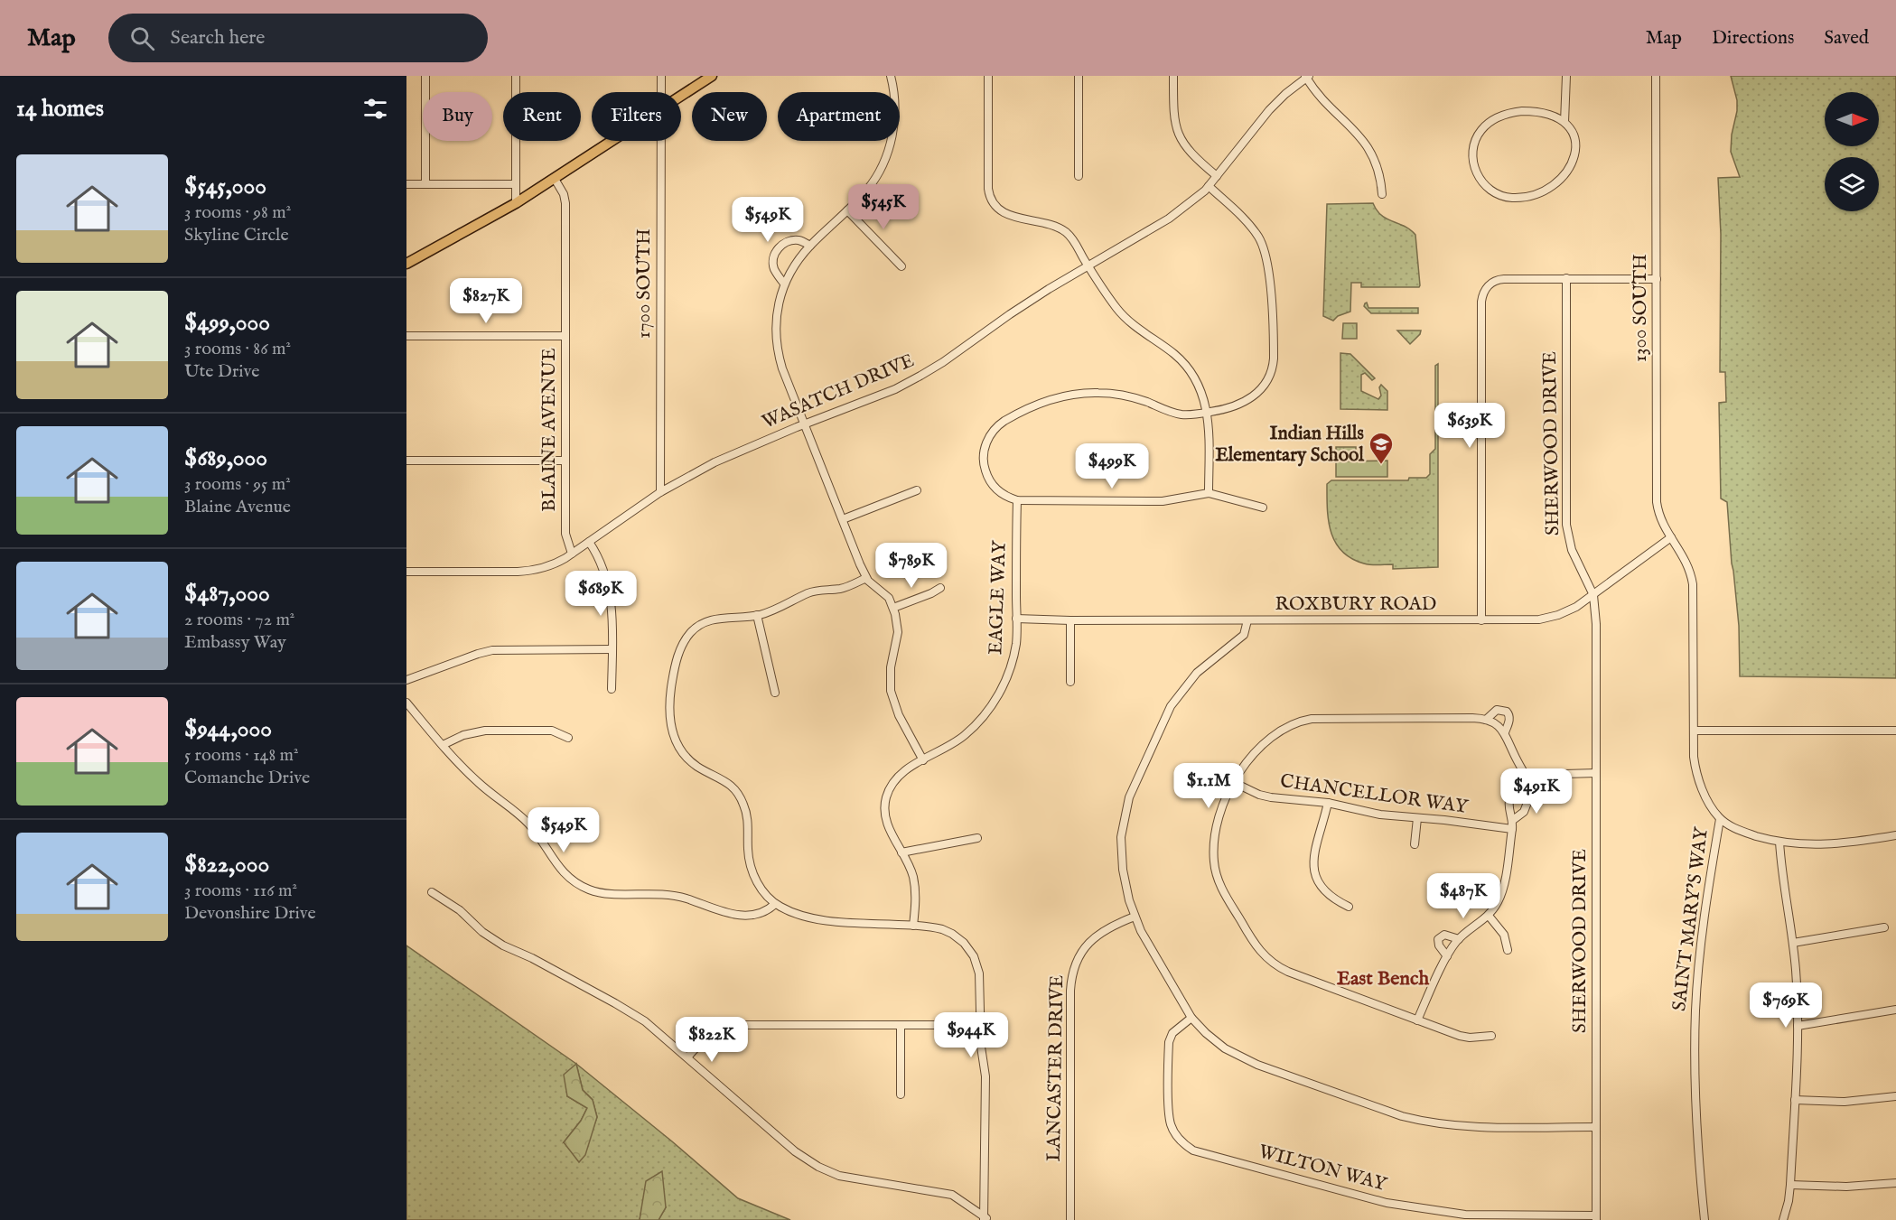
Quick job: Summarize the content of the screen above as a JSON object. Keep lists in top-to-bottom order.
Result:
{
  "streets": {
    "street": [
      "1700 SOUTH",
      "1300 SOUTH",
      "WASATCH DRIVE",
      "BLAINE AVENUE",
      "SHERWOOD DRIVE",
      "EAGLE WAY",
      "ROXBURY ROAD",
      "CHANCELLOR WAY",
      "SAINT MARY'S WAY",
      "LANCASTER DRIVE",
      "WILTON WAY"
    ]
  },
  "crossings": [
    ["1700 SOUTH", "WASATCH DRIVE"],
    ["1300 SOUTH", "ROXBURY ROAD"],
    ["1300 SOUTH", "SAINT MARY'S WAY"],
    ["WASATCH DRIVE", "BLAINE AVENUE"],
    ["SHERWOOD DRIVE", "ROXBURY ROAD"],
    ["SHERWOOD DRIVE", "WILTON WAY"],
    ["EAGLE WAY", "ROXBURY ROAD"],
    ["ROXBURY ROAD", "SAINT MARY'S WAY"]
  ],
  "districts": ["East Bench"],
  "places": {
    "school or university": ["Indian Hills Elementary School"]
  },
  "north": "right",
  "page": {
    "header": "Map",
    "search": "Search here",
    "nav": ["Map", "Directions", "Saved"],
    "heading": "14 homes",
    "chip": [
      "Buy",
      "Rent",
      "Filters",
      "New",
      "Apartment"
    ],
    "list": [
      {
        "name": "$545,000",
        "note": "3 rooms · 98 m² · Skyline Circle"
      },
      {
        "name": "$499,000",
        "note": "3 rooms · 86 m² · Ute Drive"
      },
      {
        "name": "$689,000",
        "note": "3 rooms · 95 m² · Blaine Avenue"
      },
      {
        "name": "$487,000",
        "note": "2 rooms · 72 m² · Embassy Way"
      },
      {
        "name": "$944,000",
        "note": "5 rooms · 148 m² · Comanche Drive"
      },
      {
        "name": "$822,000",
        "note": "3 rooms · 116 m² · Devonshire Drive"
      }
    ],
    "price": [
      "$545K",
      "$549K",
      "$827K",
      "$639K",
      "$499K",
      "$789K",
      "$689K",
      "$1.1M",
      "$491K",
      "$549K",
      "$487K",
      "$769K",
      "$944K",
      "$822K"
    ]
  }
}
